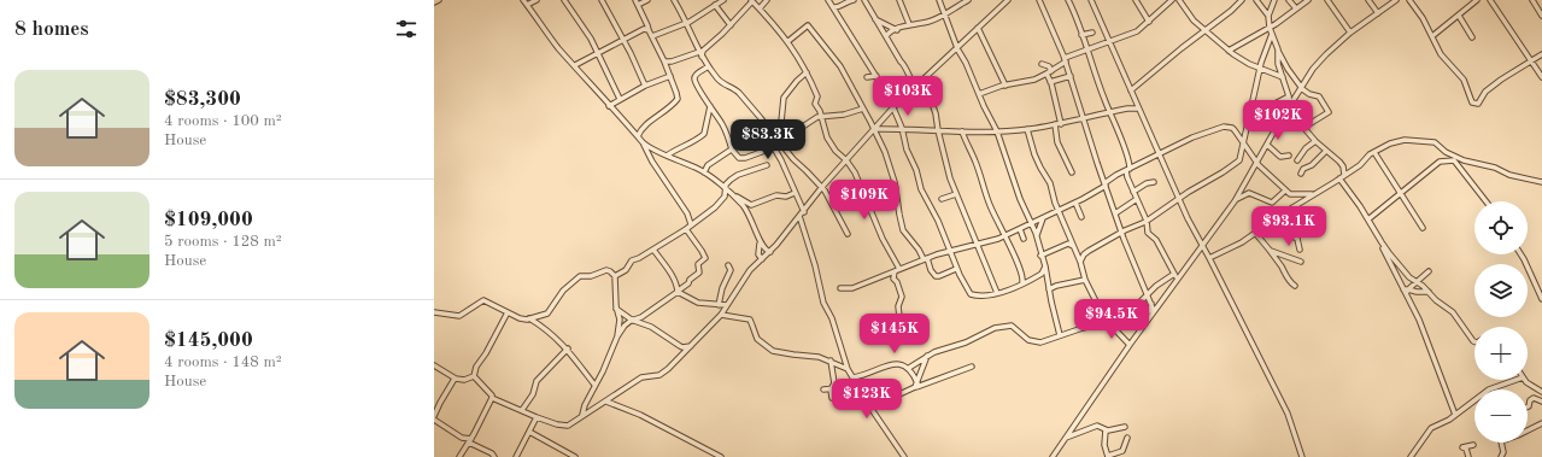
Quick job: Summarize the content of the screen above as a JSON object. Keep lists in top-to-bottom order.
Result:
{
  "page": {
    "heading": "8 homes",
    "list": [
      {
        "name": "$83,300",
        "note": "4 rooms · 100 m² · House"
      },
      {
        "name": "$109,000",
        "note": "5 rooms · 128 m² · House"
      },
      {
        "name": "$145,000",
        "note": "4 rooms · 148 m² · House"
      }
    ],
    "price": [
      "$103K",
      "$102K",
      "$83.3K",
      "$109K",
      "$93.1K",
      "$94.5K",
      "$145K",
      "$123K"
    ],
    "map_buttons": ["+", "−"]
  }
}
